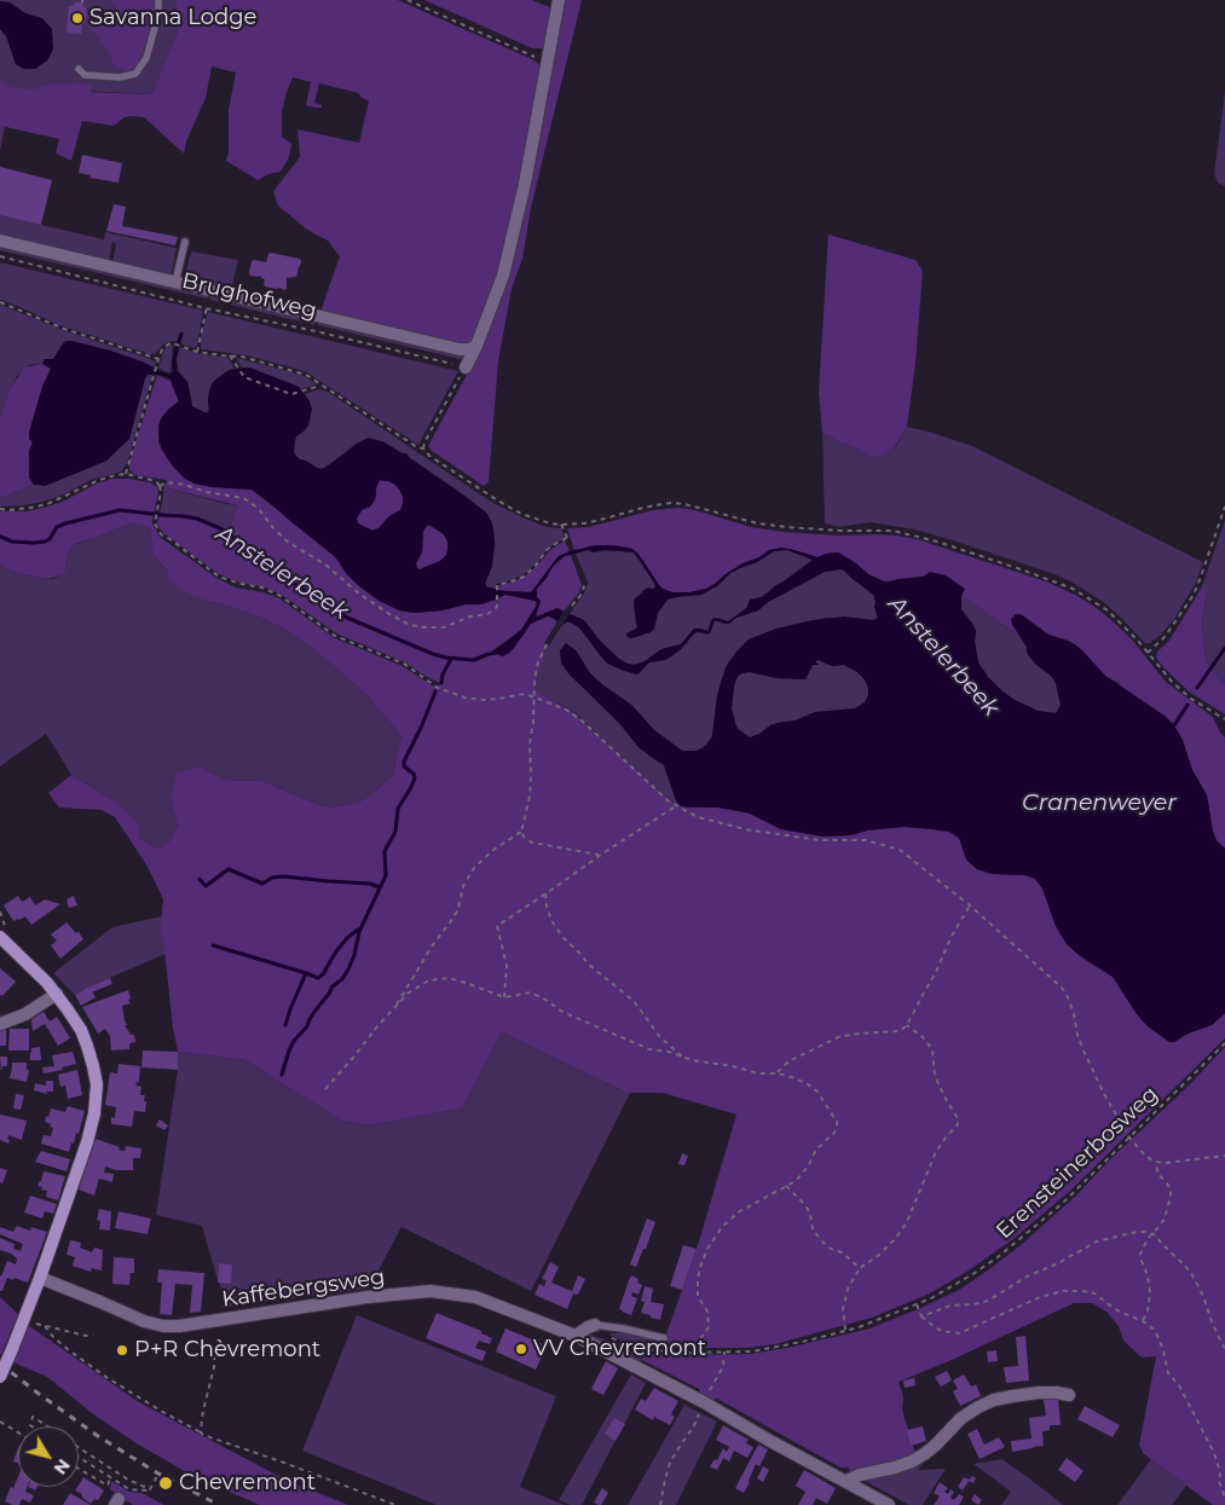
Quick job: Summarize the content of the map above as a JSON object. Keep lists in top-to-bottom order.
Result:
{
  "streets": {
    "street": ["Brughofweg", "Kaffebergsweg"],
    "path": ["Erensteinerbosweg"]
  },
  "water": ["Anstelerbeek", "Cranenweyer"],
  "places": [
    "Savanna Lodge",
    "VV Chevremont",
    "P+R Chèvremont",
    "Chevremont"
  ],
  "north": "bottom right"
}
